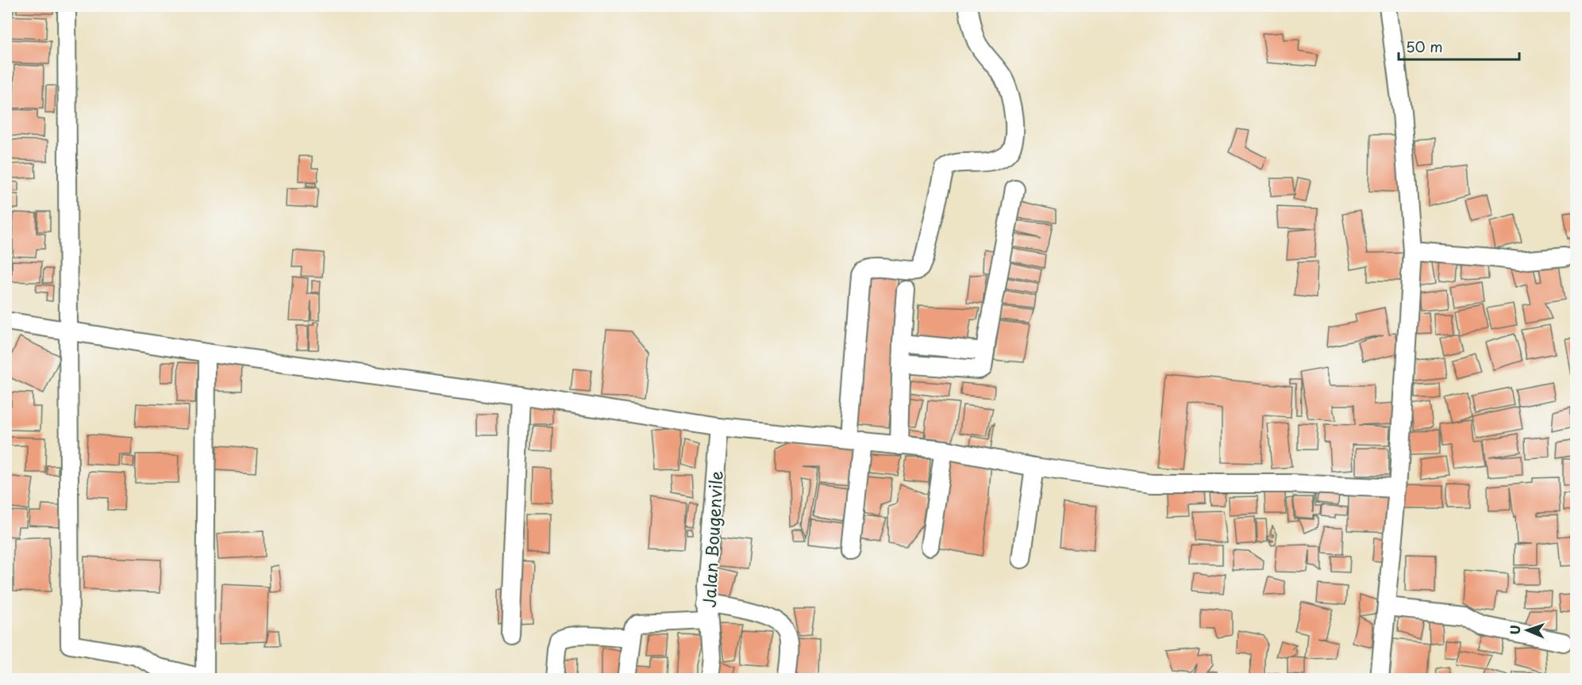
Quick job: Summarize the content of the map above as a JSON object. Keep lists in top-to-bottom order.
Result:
{
  "streets": {
    "street": ["Jalan Bougenvile"]
  },
  "scale_bar": "50 m",
  "north": "left"
}
